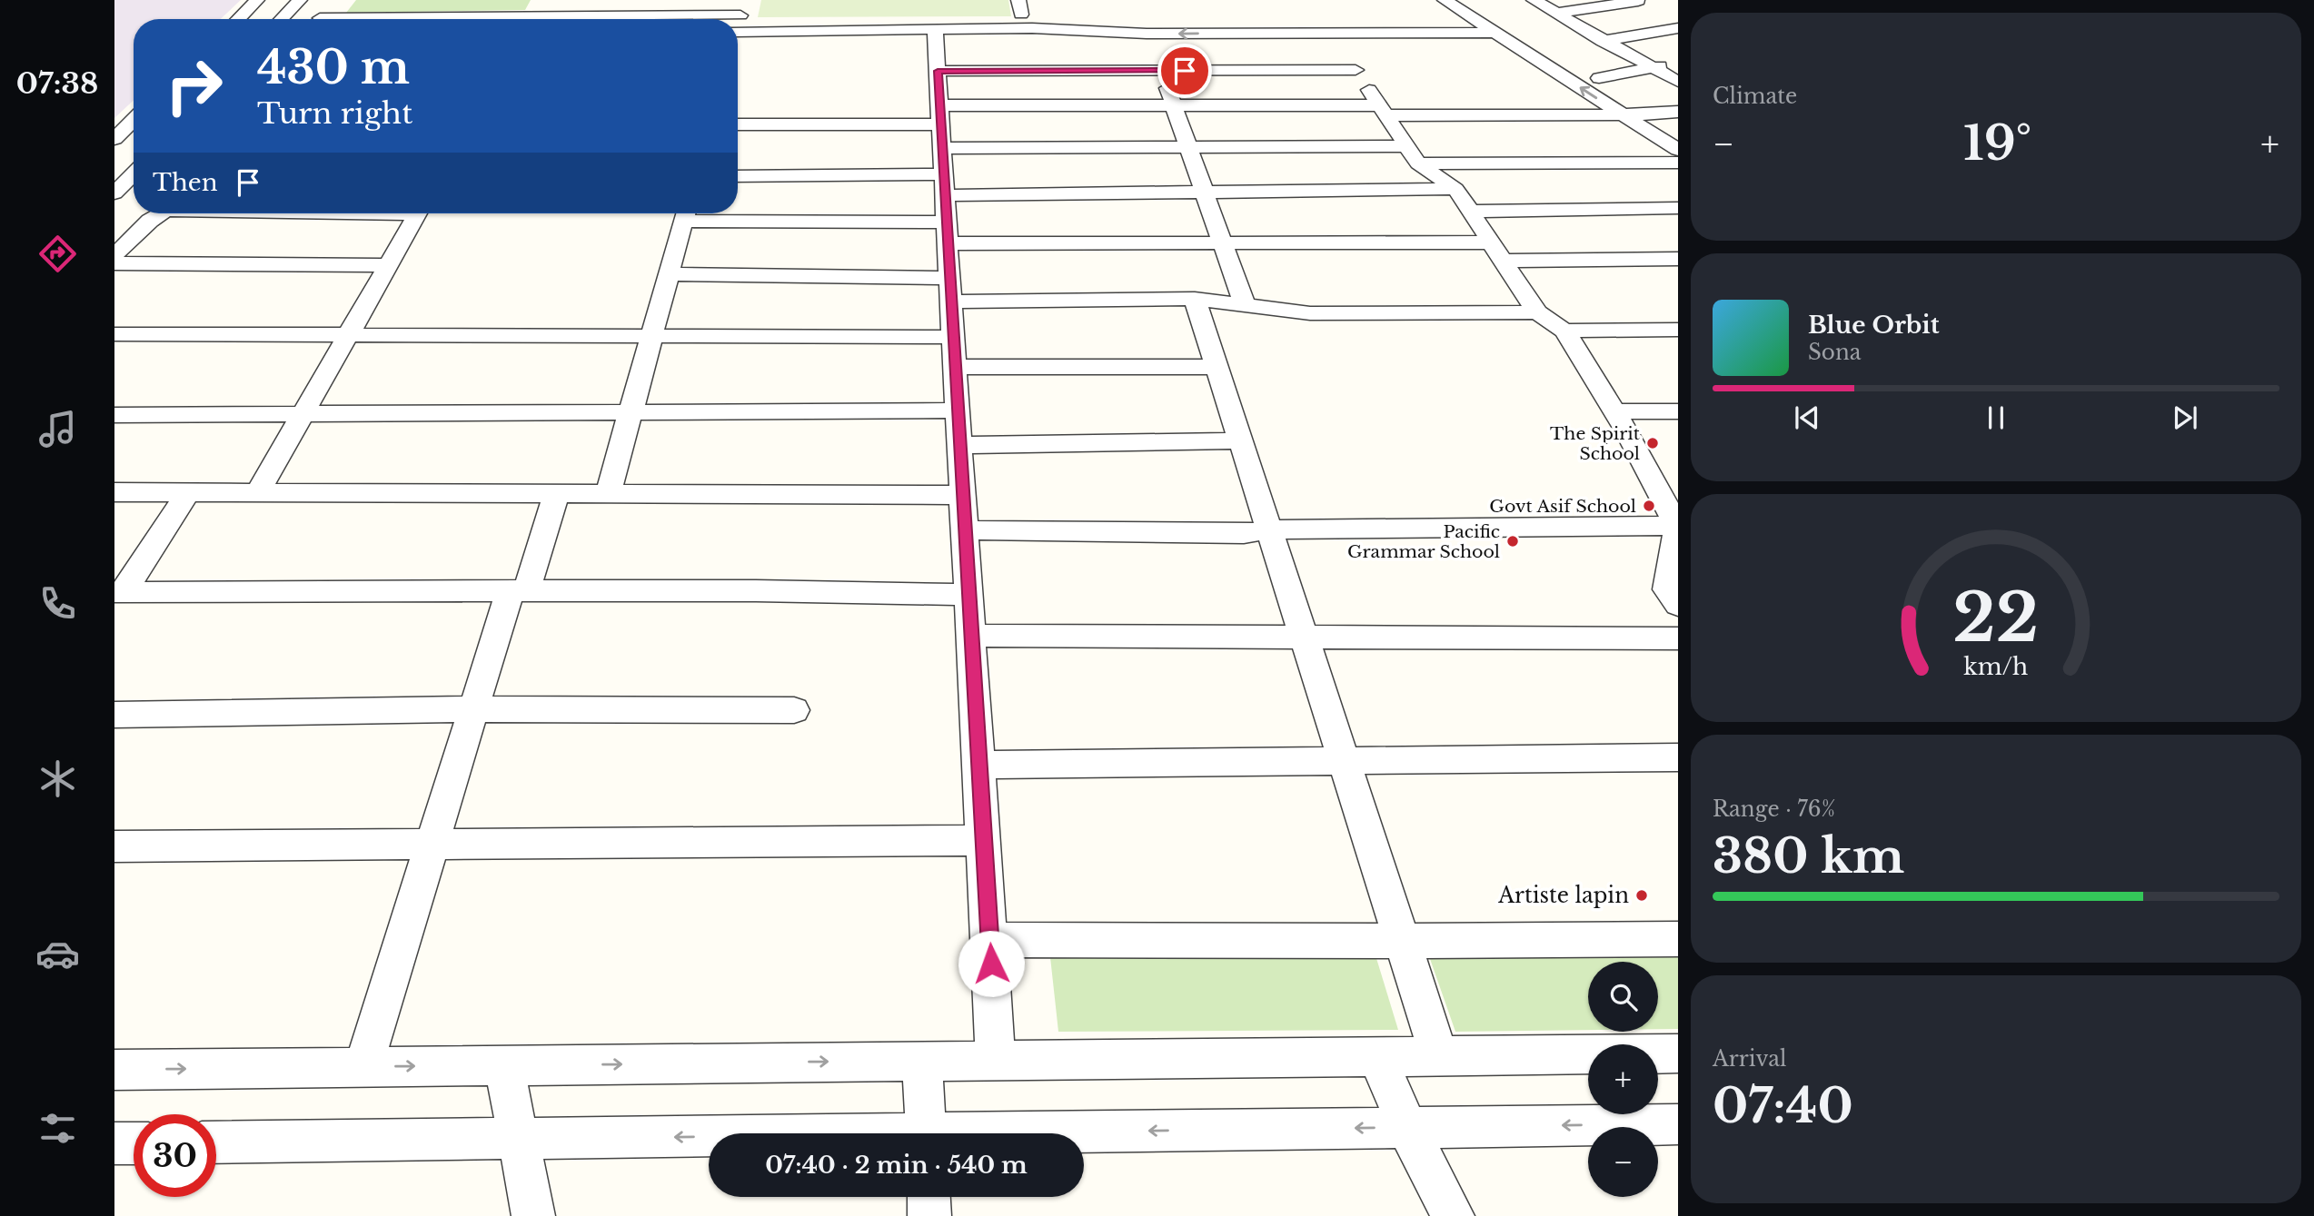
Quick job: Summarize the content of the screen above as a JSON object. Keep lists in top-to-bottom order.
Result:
{
  "places": [
    "The Spirit School",
    "Govt Asif School",
    "Pacific Grammar School",
    "Artiste lapin"
  ],
  "page": {
    "tabs": "07:38",
    "tile": [
      "Climate",
      ["Range · 76%", "380 km"],
      ["Arrival", "07:40"]
    ],
    "turn": ["430 m", "Turn right"],
    "heat": ["−", "19°", "+"],
    "then": "Then",
    "song": ["Blue Orbit", "Sona"],
    "map_buttons": ["+", "−"],
    "limit": "30",
    "trip": "07:40 · 2 min · 540 m",
    "gauge": ["22", "km/h"]
  }
}
